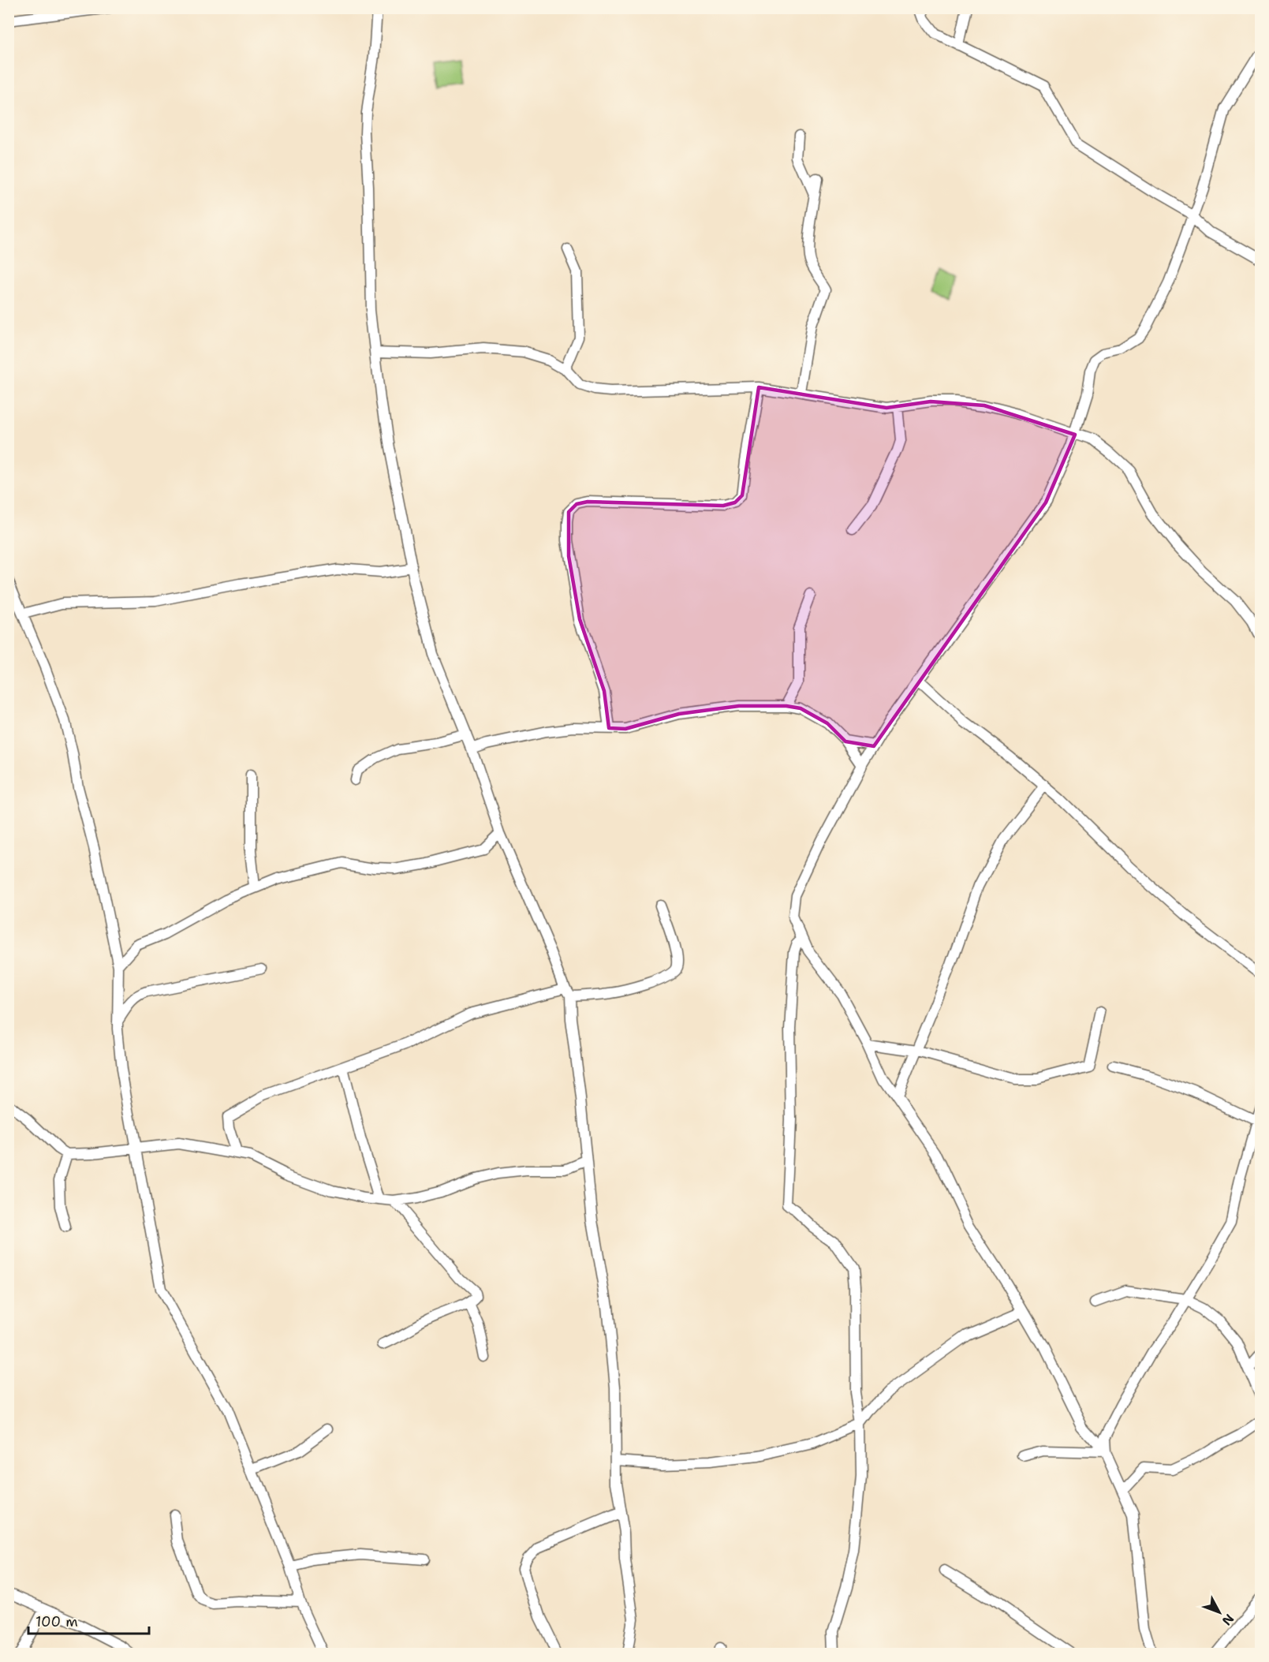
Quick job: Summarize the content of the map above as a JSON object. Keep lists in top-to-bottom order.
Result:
{
  "scale_bar": "100 m",
  "north": "bottom right"
}
